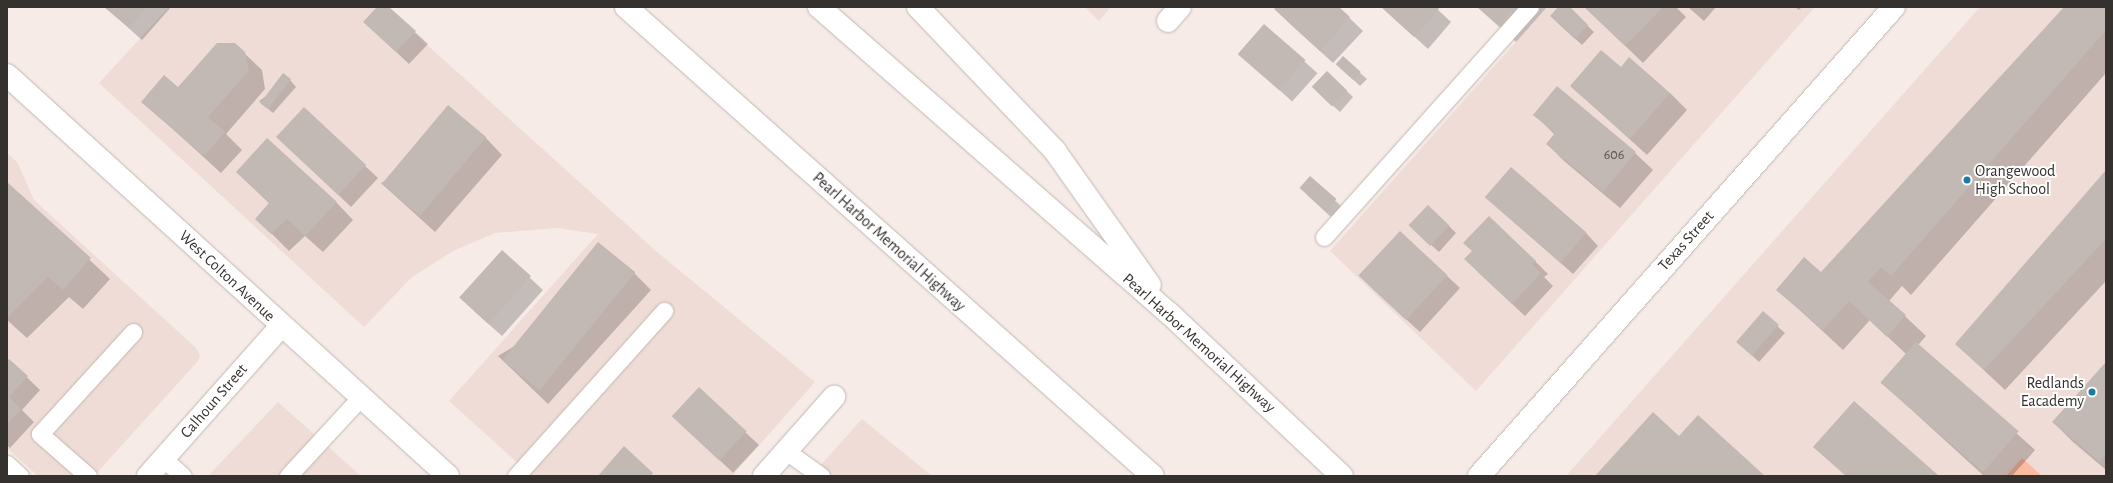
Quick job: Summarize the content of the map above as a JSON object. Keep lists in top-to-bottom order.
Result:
{
  "streets": {
    "main road": [
      "Texas Street",
      "Pearl Harbor Memorial Highway",
      "West Colton Avenue",
      "Calhoun Street"
    ]
  },
  "crossings": [
    ["West Colton Avenue", "Calhoun Street"]
  ],
  "places": ["Orangewood High School", "Redlands Eacademy"],
  "house_numbers": ["606"]
}
